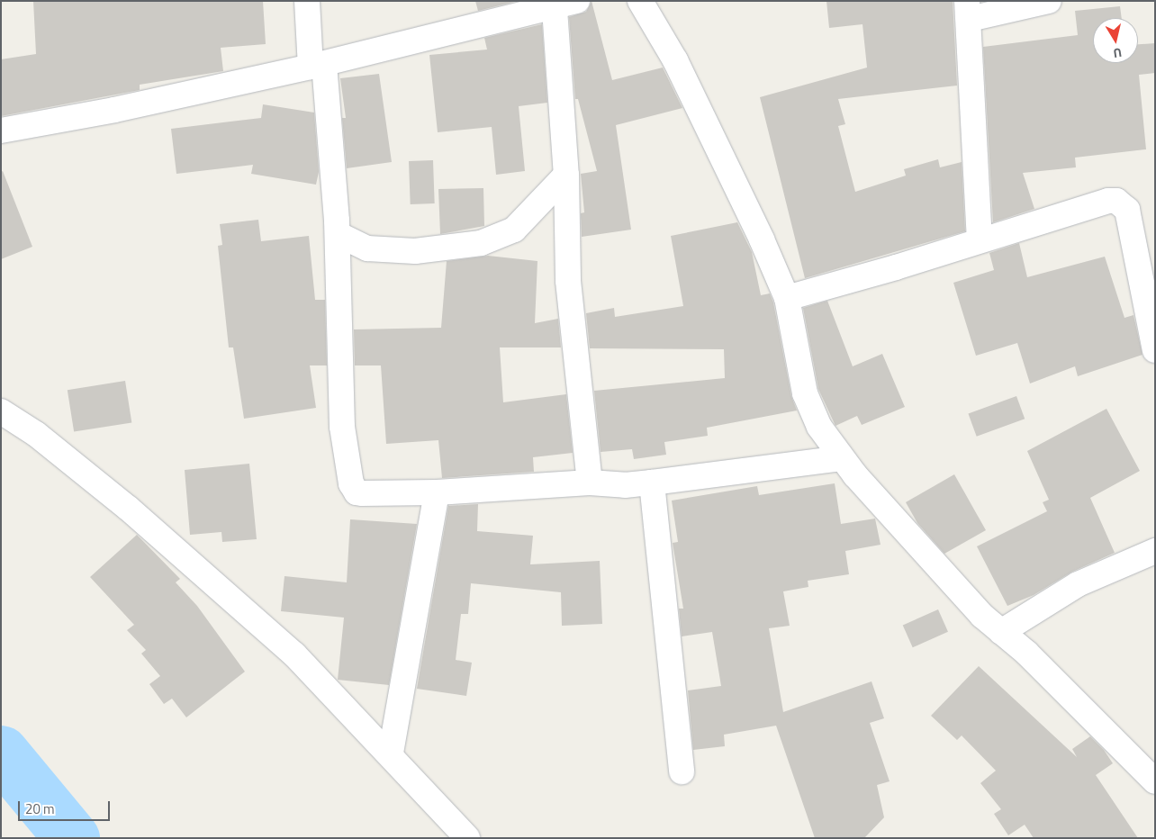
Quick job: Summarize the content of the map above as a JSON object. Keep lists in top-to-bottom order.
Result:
{
  "scale_bar": "20 m",
  "north": "bottom"
}
